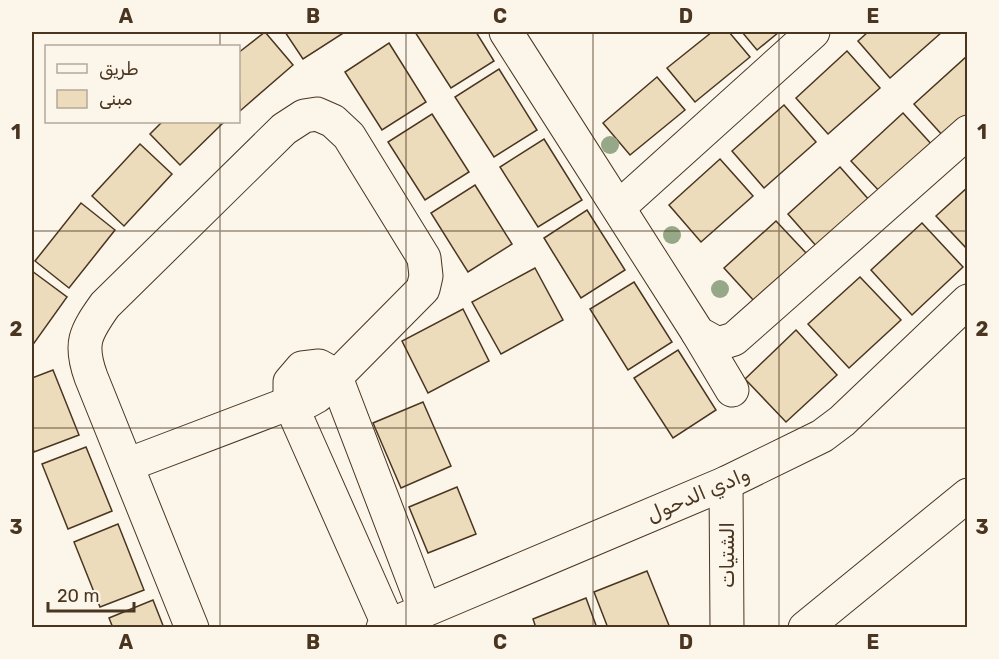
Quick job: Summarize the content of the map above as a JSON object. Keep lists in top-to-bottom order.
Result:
{
  "streets": {
    "street": ["وادي الدحول", "الشتيات"]
  },
  "crossings": [
    ["وادي الدحول", "الشتيات"]
  ],
  "legend": ["طريق", "مبنى"],
  "scale_bar": "20 m",
  "grid": {
    "columns": [
      "A",
      "B",
      "C",
      "D",
      "E"
    ],
    "rows": ["1", "2", "3"]
  }
}
